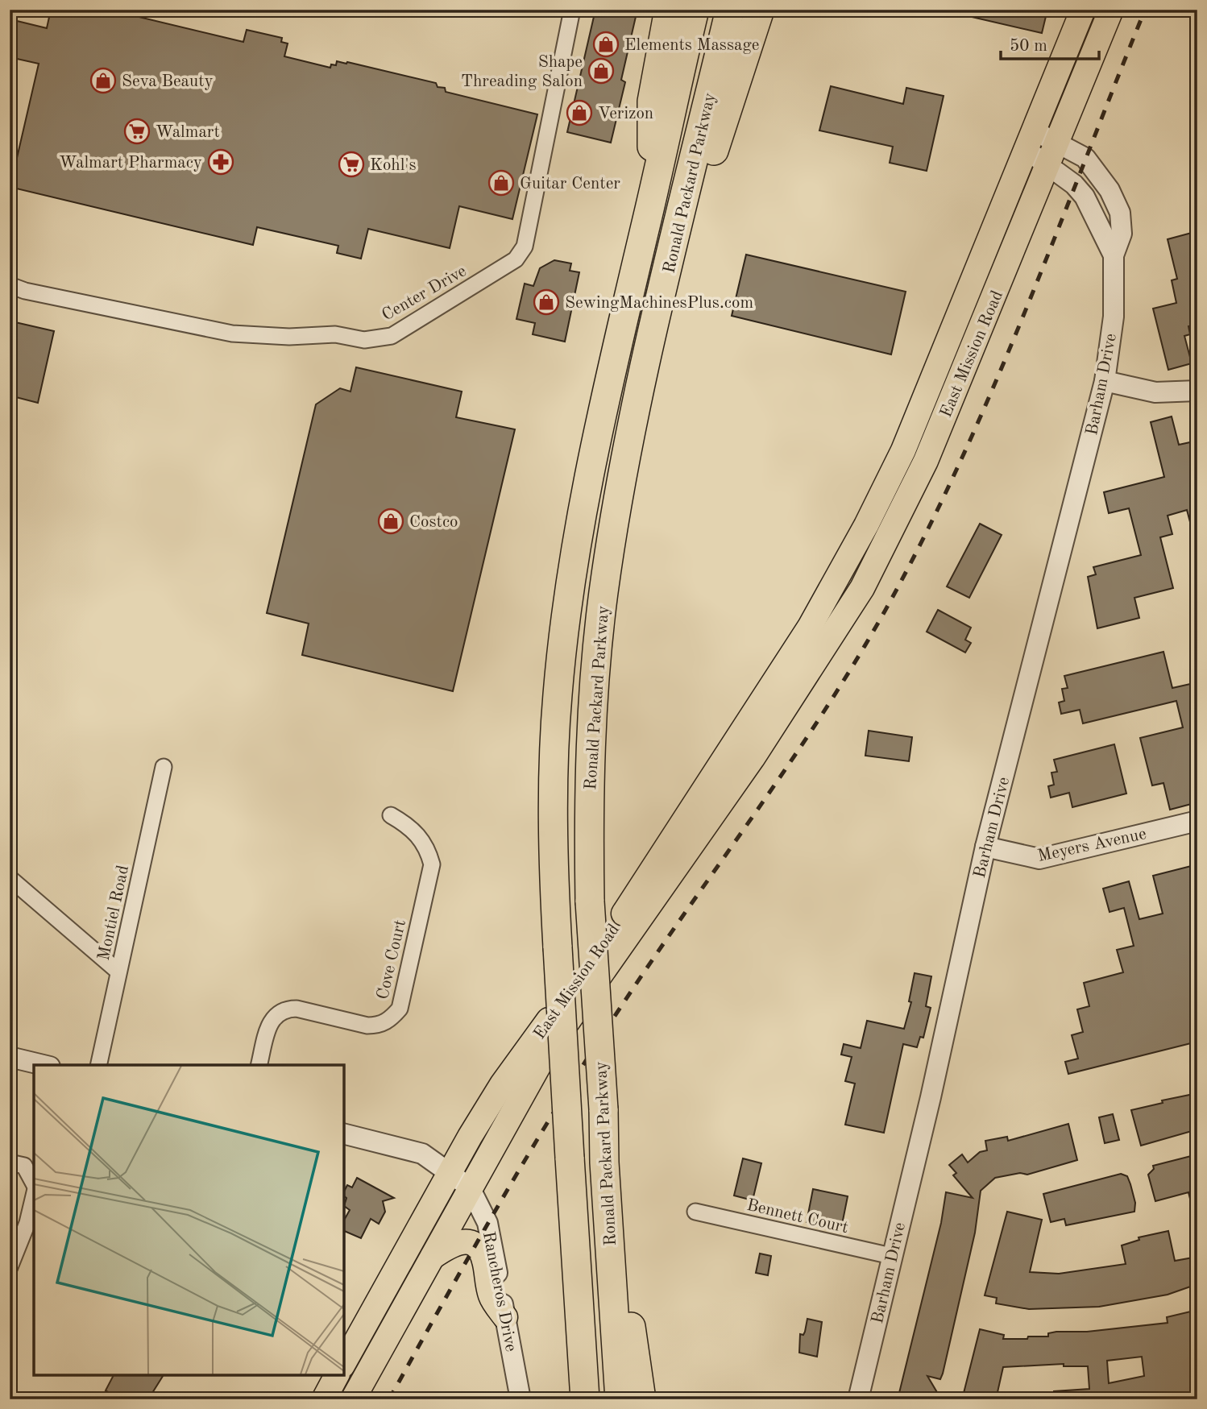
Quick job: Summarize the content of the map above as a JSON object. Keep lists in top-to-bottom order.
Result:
{
  "streets": {
    "highway": ["Ronald Packard Parkway"],
    "main road": ["East Mission Road"],
    "street": [
      "Center Drive",
      "Barham Drive",
      "Meyers Avenue",
      "Montiel Road",
      "Cove Court",
      "Bennett Court",
      "Rancheros Drive"
    ]
  },
  "crossings": [
    ["East Mission Road", "Barham Drive"],
    ["East Mission Road", "Rancheros Drive"],
    ["Barham Drive", "Meyers Avenue"],
    ["Barham Drive", "Bennett Court"]
  ],
  "places": {
    "shop": [
      "Elements Massage",
      "Shape Threading Salon",
      "Seva Beauty",
      "Verizon",
      "Guitar Center",
      "SewingMachinesPlus.com",
      "Costco"
    ],
    "supermarket": ["Walmart", "Kohl's"],
    "pharmacy": ["Walmart Pharmacy"]
  },
  "scale_bar": "50 m"
}
